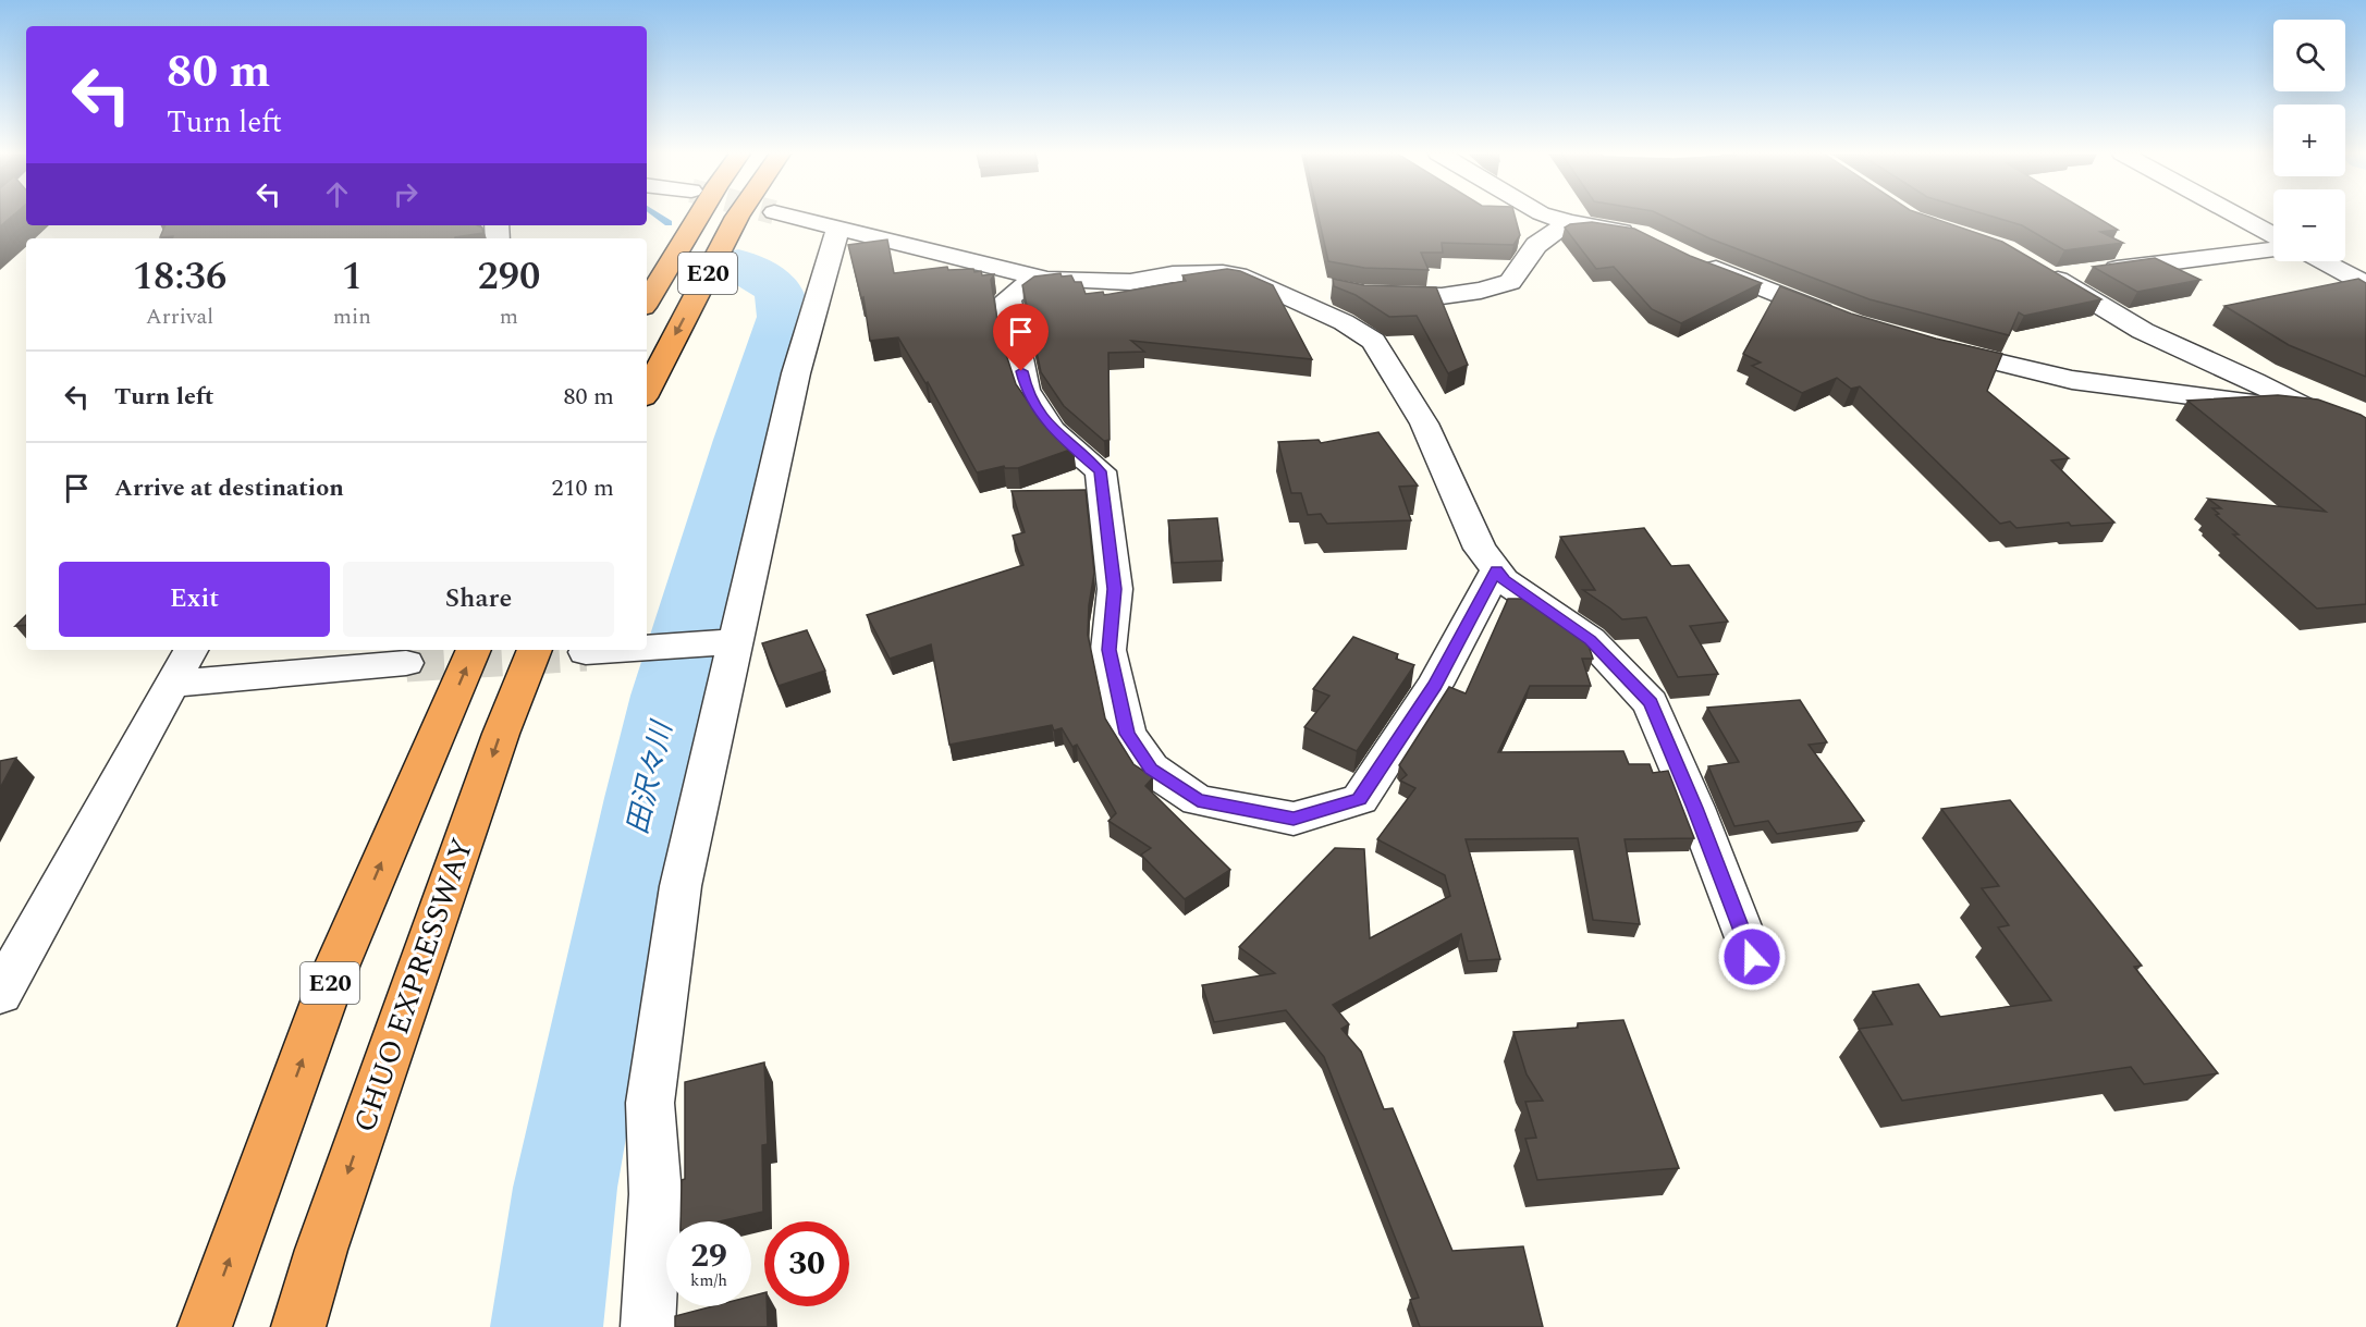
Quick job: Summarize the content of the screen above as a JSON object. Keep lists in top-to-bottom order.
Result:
{
  "streets": {
    "highway": ["E20", "CHUO EXPRESSWAY"]
  },
  "water": ["田沢々川"],
  "page": {
    "map_buttons": ["+", "−"],
    "turn": ["80 m", "Turn left"],
    "eta": [
      "18:36",
      "Arrival",
      "1",
      "min",
      "290",
      "m"
    ],
    "list": [
      {
        "name": "Turn left",
        "value": "80 m"
      },
      {
        "name": "Arrive at destination",
        "value": "210 m"
      }
    ],
    "buttons": ["Exit", "Share"],
    "speed": "29 km/h",
    "limit": "30"
  }
}
